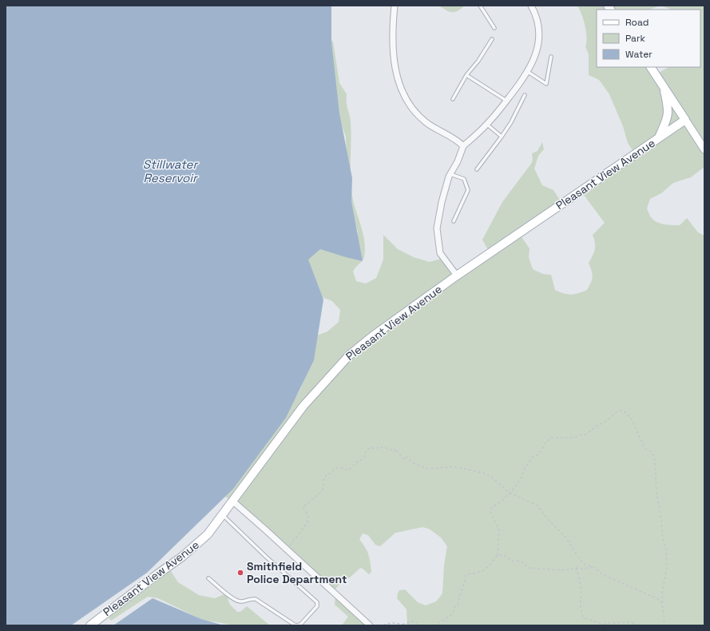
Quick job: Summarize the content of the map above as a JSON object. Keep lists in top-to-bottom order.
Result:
{
  "streets": {
    "main road": ["Pleasant View Avenue"]
  },
  "water": ["Stillwater Reservoir"],
  "places": ["Smithfield Police Department"],
  "legend": ["Road", "Park", "Water"]
}
